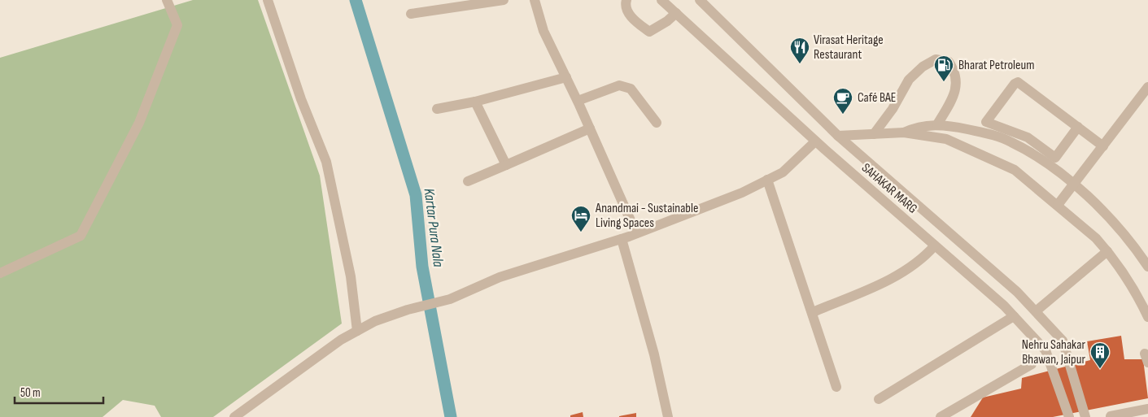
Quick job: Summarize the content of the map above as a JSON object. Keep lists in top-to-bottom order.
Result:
{
  "streets": {
    "street": ["SAHAKAR MARG"]
  },
  "water": ["Kartar Pura Nala"],
  "places": {
    "restaurant": ["Virasat Heritage Restaurant"],
    "fuel station": ["Bharat Petroleum"],
    "cafe": ["Café BAE"],
    "hotel": ["Anandmai - Sustainable Living Spaces"],
    "building": ["Nehru Sahakar Bhawan, Jaipur"]
  },
  "scale_bar": "50 m"
}
